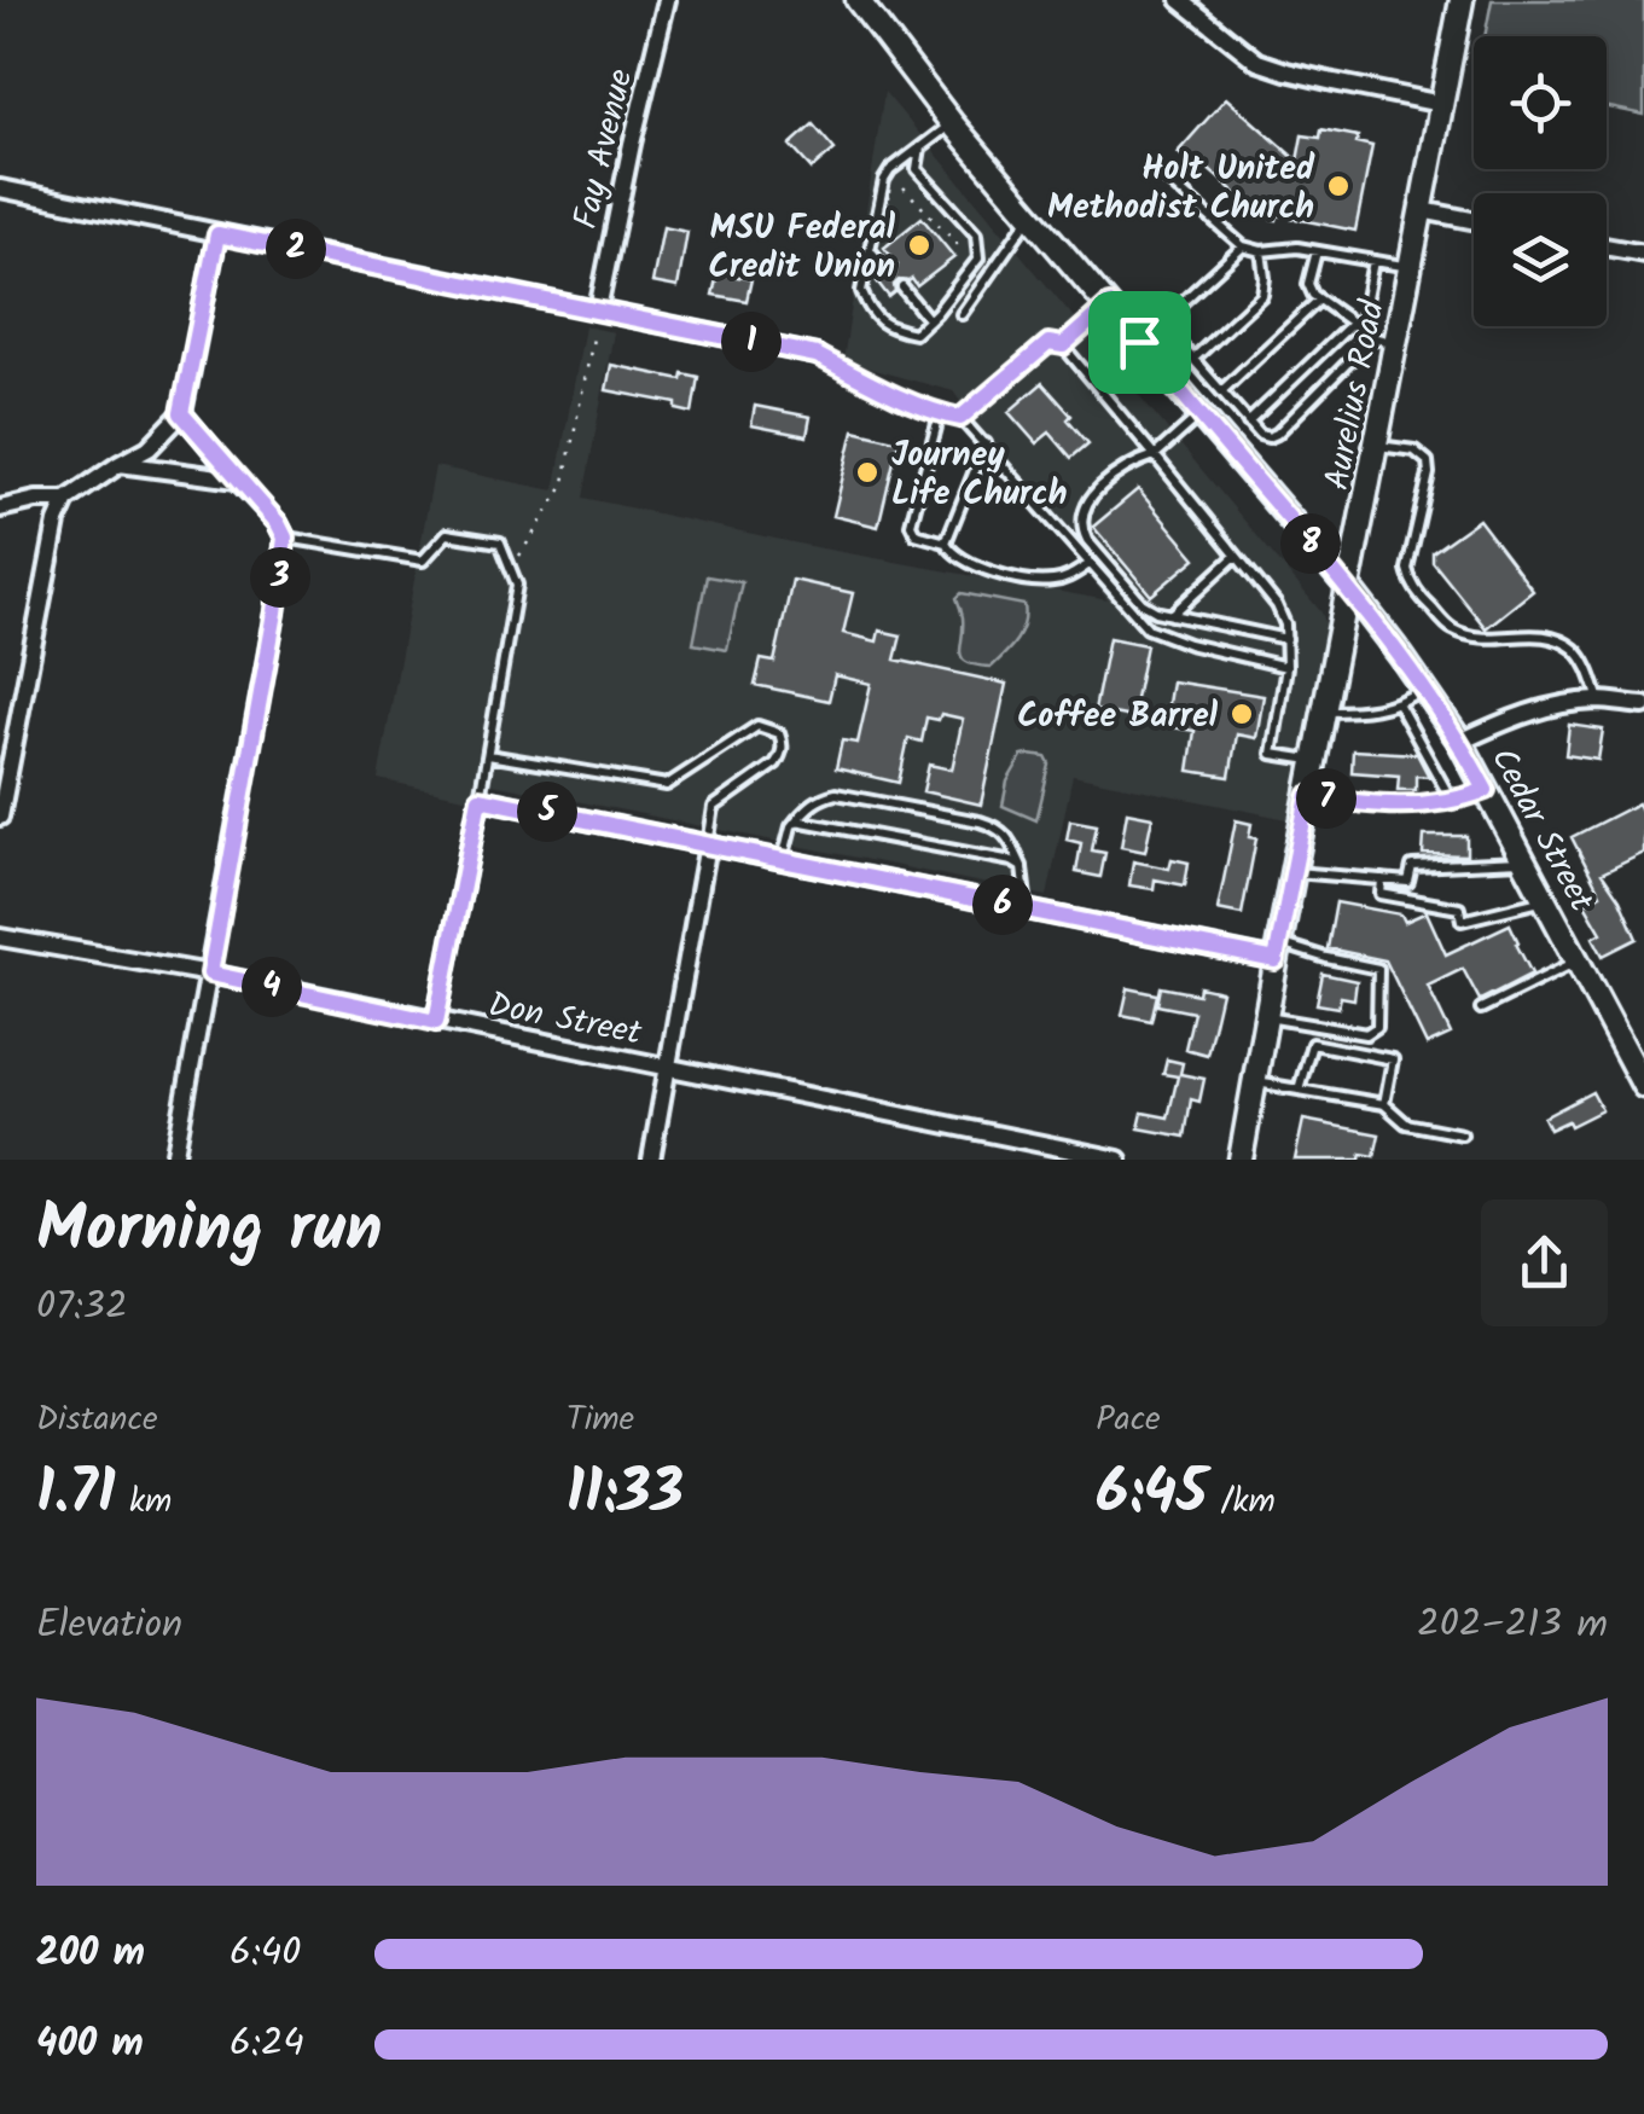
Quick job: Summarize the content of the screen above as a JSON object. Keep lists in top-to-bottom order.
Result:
{
  "streets": {
    "main road": ["Aurelius Road", "Cedar Street"],
    "street": ["Fay Avenue", "Don Street"]
  },
  "crossings": [
    ["Aurelius Road", "Cedar Street"]
  ],
  "places": [
    "Holt United Methodist Church",
    "MSU Federal Credit Union",
    "Journey Life Church",
    "Coffee Barrel"
  ],
  "page": {
    "pins": [
      "2",
      "1",
      "8",
      "3",
      "7",
      "5",
      "6",
      "4"
    ],
    "heading": ["Morning run", "07:32"],
    "stats": [
      ["Distance", "1.71 km"],
      ["Time", "11:33"],
      ["Pace", "6:45 /km"]
    ],
    "chart": ["Elevation", "202–213 m"],
    "list": [
      {
        "name": "200 m",
        "note": "6:40"
      },
      {
        "name": "400 m",
        "note": "6:24"
      }
    ]
  }
}
